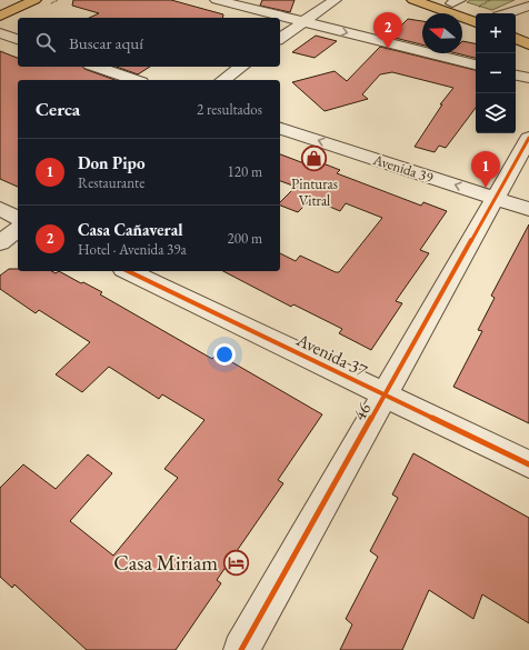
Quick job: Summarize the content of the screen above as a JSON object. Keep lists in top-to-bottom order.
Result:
{
  "streets": {
    "street": ["Avenida 39", "Avenida 37", "46"]
  },
  "crossings": [
    ["Avenida 39", "46"],
    ["Avenida 37", "46"]
  ],
  "places": {
    "shop": ["Pinturas Vitral"],
    "hotel": ["Casa Miriam"]
  },
  "north": "left",
  "page": {
    "pins": ["2", "1"],
    "map_buttons": ["+", "−"],
    "search": "Buscar aquí",
    "heading": ["Cerca", "2 resultados"],
    "list": [
      {
        "mark": "1",
        "name": "Don Pipo",
        "note": "Restaurante",
        "value": "120 m"
      },
      {
        "mark": "2",
        "name": "Casa Cañaveral",
        "note": "Hotel · Avenida 39a",
        "value": "200 m"
      }
    ]
  }
}
